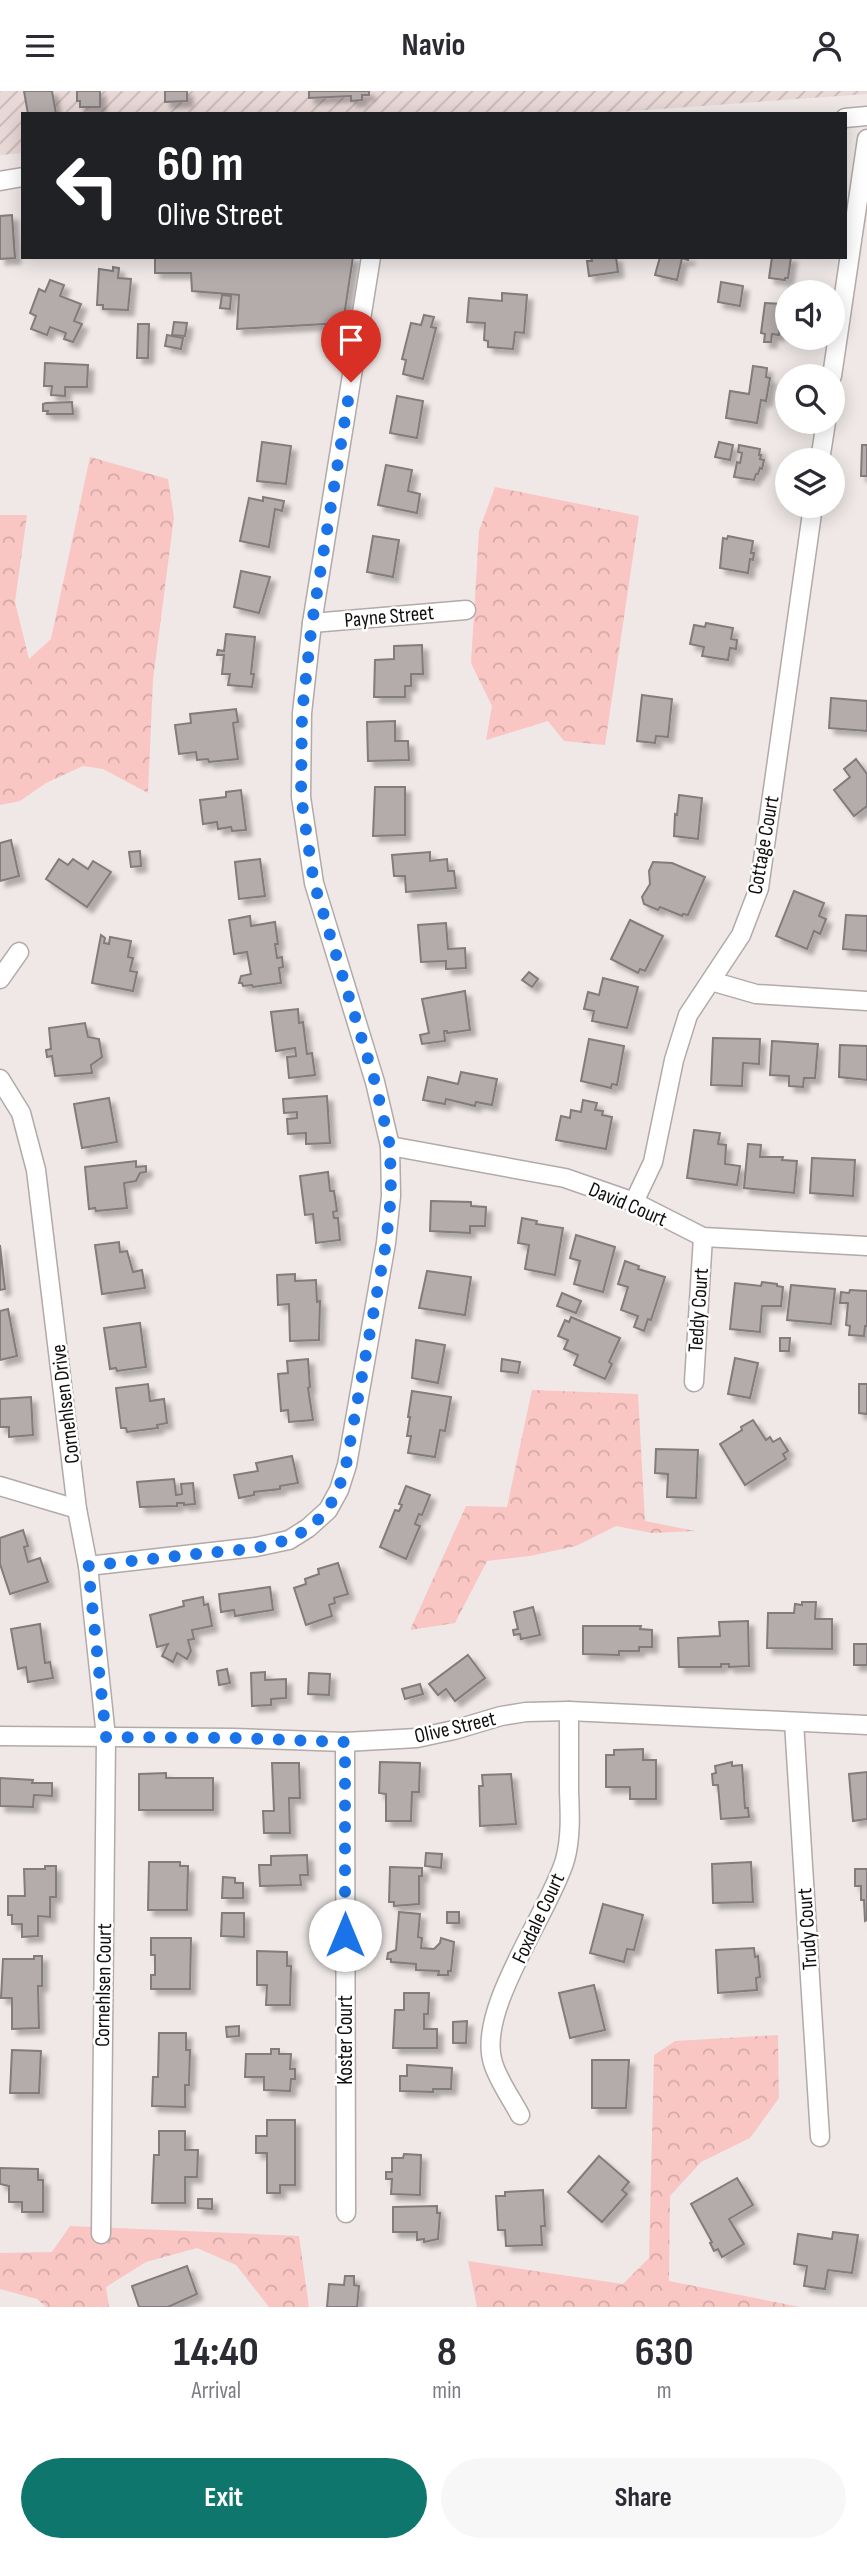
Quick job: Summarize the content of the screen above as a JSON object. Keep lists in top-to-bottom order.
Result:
{
  "streets": {
    "street": [
      "Payne Street",
      "Cottage Court",
      "David Court",
      "Teddy Court",
      "Cornehlsen Drive",
      "Olive Street",
      "Foxdale Court",
      "Trudy Court",
      "Cornehlsen Court",
      "Koster Court"
    ]
  },
  "crossings": [
    ["Cottage Court", "David Court"],
    ["David Court", "Teddy Court"],
    ["Cornehlsen Drive", "Olive Street"],
    ["Cornehlsen Drive", "Cornehlsen Court"],
    ["Olive Street", "Foxdale Court"],
    ["Olive Street", "Trudy Court"],
    ["Olive Street", "Cornehlsen Court"],
    ["Olive Street", "Koster Court"]
  ],
  "page": {
    "header": "Navio",
    "turn": ["60 m", "Olive Street"],
    "eta": [
      "14:40",
      "Arrival",
      "8",
      "min",
      "630",
      "m"
    ],
    "buttons": ["Exit", "Share"]
  }
}
